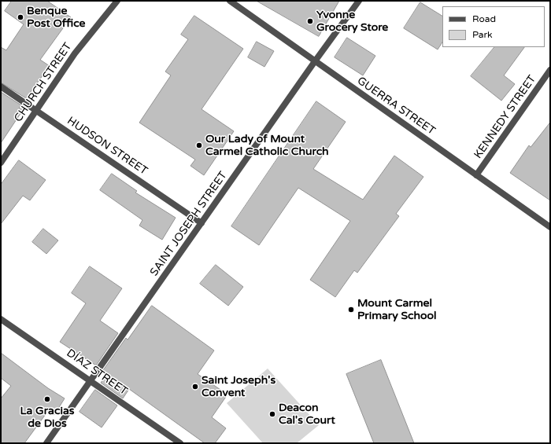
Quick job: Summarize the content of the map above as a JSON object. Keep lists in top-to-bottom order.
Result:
{
  "streets": {
    "street": [
      "CHURCH STREET",
      "GUERRA STREET",
      "KENNEDY STREET",
      "HUDSON STREET",
      "SAINT JOSEPH STREET",
      "DÍAZ STREET"
    ]
  },
  "crossings": [
    ["CHURCH STREET", "HUDSON STREET"],
    ["GUERRA STREET", "KENNEDY STREET"],
    ["GUERRA STREET", "SAINT JOSEPH STREET"],
    ["HUDSON STREET", "SAINT JOSEPH STREET"],
    ["SAINT JOSEPH STREET", "DÍAZ STREET"]
  ],
  "places": [
    "Benque Post Office",
    "Yvonne Grocery Store",
    "Our Lady of Mount Carmel Catholic Church",
    "Mount Carmel Primary School",
    "Saint Joseph's Convent",
    "La Gracias de Dios",
    "Deacon Cal's Court"
  ],
  "legend": ["Road", "Park"]
}
